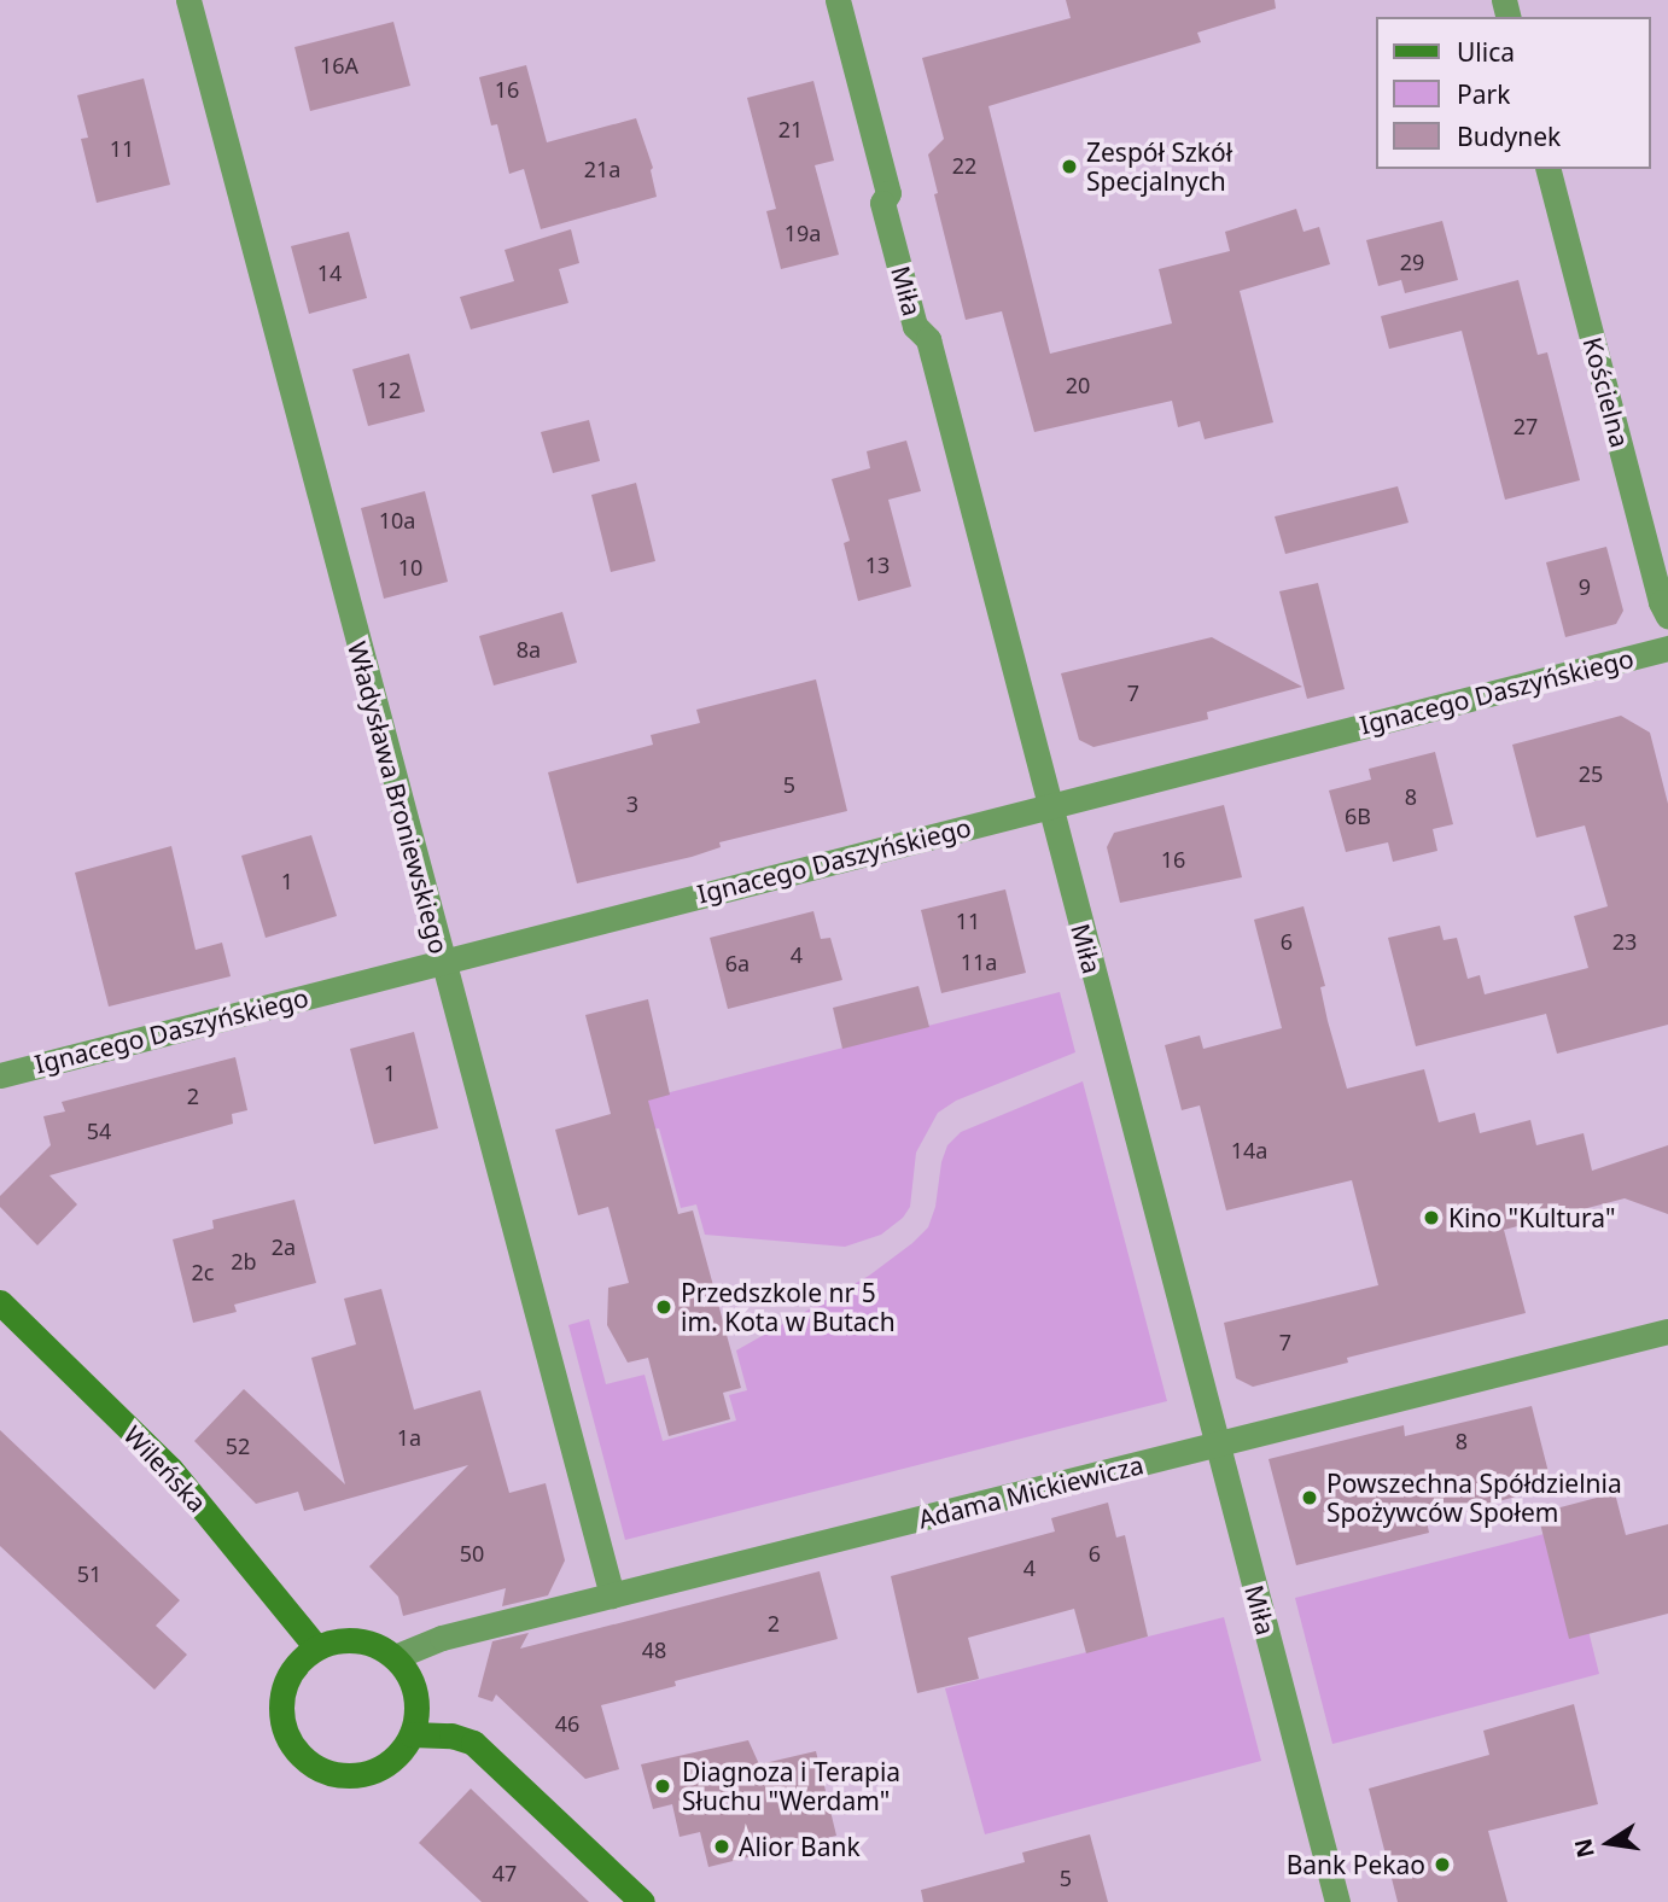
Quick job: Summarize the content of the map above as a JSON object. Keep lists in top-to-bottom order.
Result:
{
  "streets": {
    "street": [
      "Miła",
      "Kościelna",
      "Ignacego Daszyńskiego",
      "Władysława Broniewskiego",
      "Wileńska",
      "Adama Mickiewicza"
    ]
  },
  "crossings": [
    ["Miła", "Ignacego Daszyńskiego"],
    ["Miła", "Adama Mickiewicza"],
    ["Ignacego Daszyńskiego", "Władysława Broniewskiego"],
    ["Władysława Broniewskiego", "Adama Mickiewicza"],
    ["Wileńska", "Adama Mickiewicza"]
  ],
  "places": [
    "Zespół Szkół Specjalnych",
    "Kino \"Kultura\"",
    "Przedszkole nr 5 im. Kota w Butach",
    "Powszechna Spółdzielnia Spożywców Społem",
    "Diagnoza i Terapia Słuchu \"Werdam\"",
    "Alior Bank",
    "Bank Pekao"
  ],
  "house_numbers": [
    "16A",
    "16",
    "21",
    "11",
    "22",
    "21a",
    "19a",
    "29",
    "14",
    "20",
    "12",
    "27",
    "10a",
    "13",
    "10",
    "9",
    "8a",
    "7",
    "25",
    "5",
    "8",
    "3",
    "6B",
    "16",
    "1",
    "11",
    "6",
    "23",
    "4",
    "11a",
    "6a",
    "1",
    "2",
    "54",
    "14a",
    "2a",
    "2b",
    "2c",
    "7",
    "1a",
    "8",
    "52",
    "50",
    "6",
    "4",
    "51",
    "2",
    "48",
    "46",
    "47",
    "5"
  ],
  "legend": ["Ulica", "Park", "Budynek"],
  "north": "left"
}
